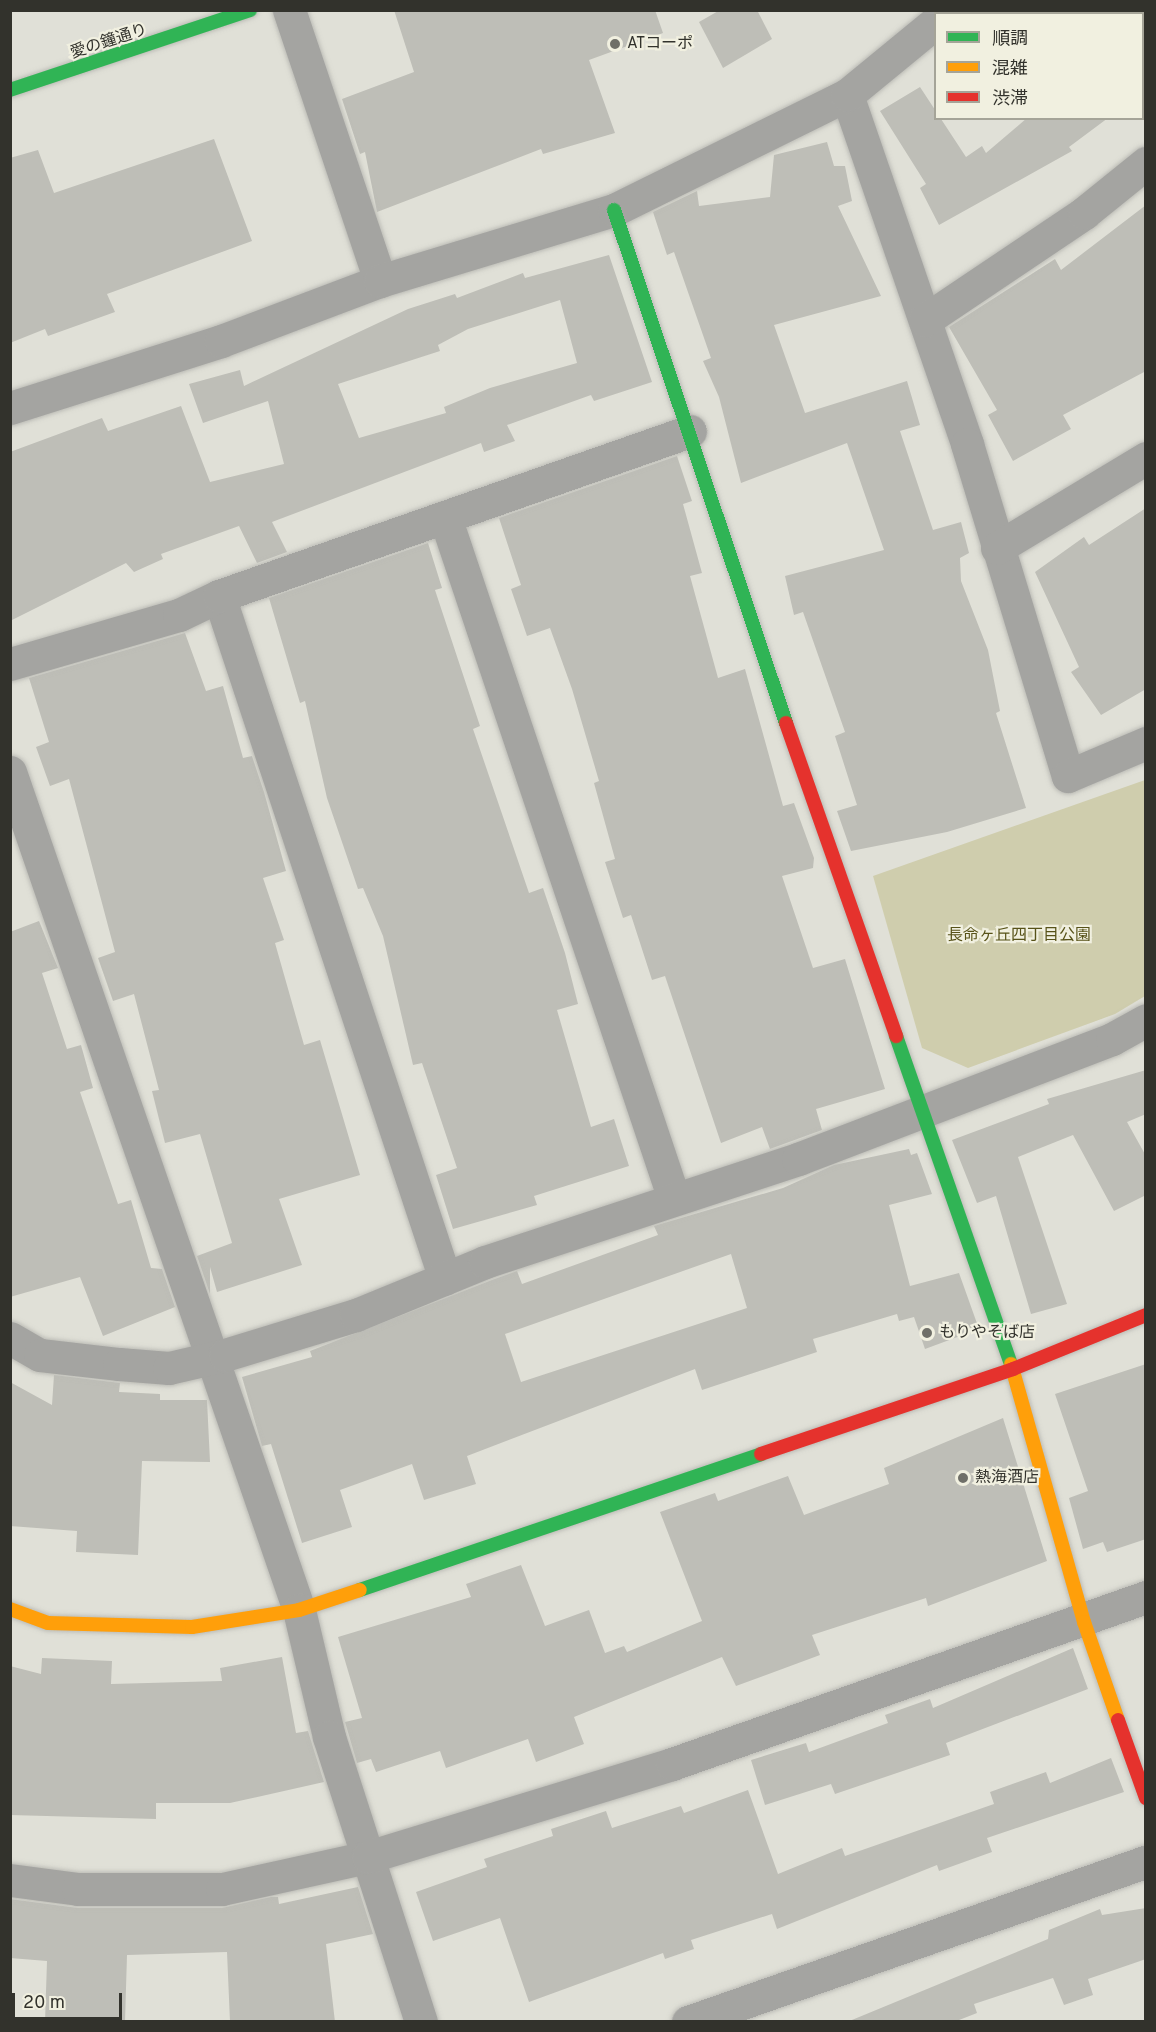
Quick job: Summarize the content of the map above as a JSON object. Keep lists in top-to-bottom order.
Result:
{
  "streets": {
    "street": ["愛の鐘通り"]
  },
  "parks": ["長命ヶ丘四丁目公園"],
  "places": ["ATコーポ", "もりやそば店", "熱海酒店"],
  "legend": ["順調", "混雑", "渋滞"],
  "scale_bar": "20 m"
}
